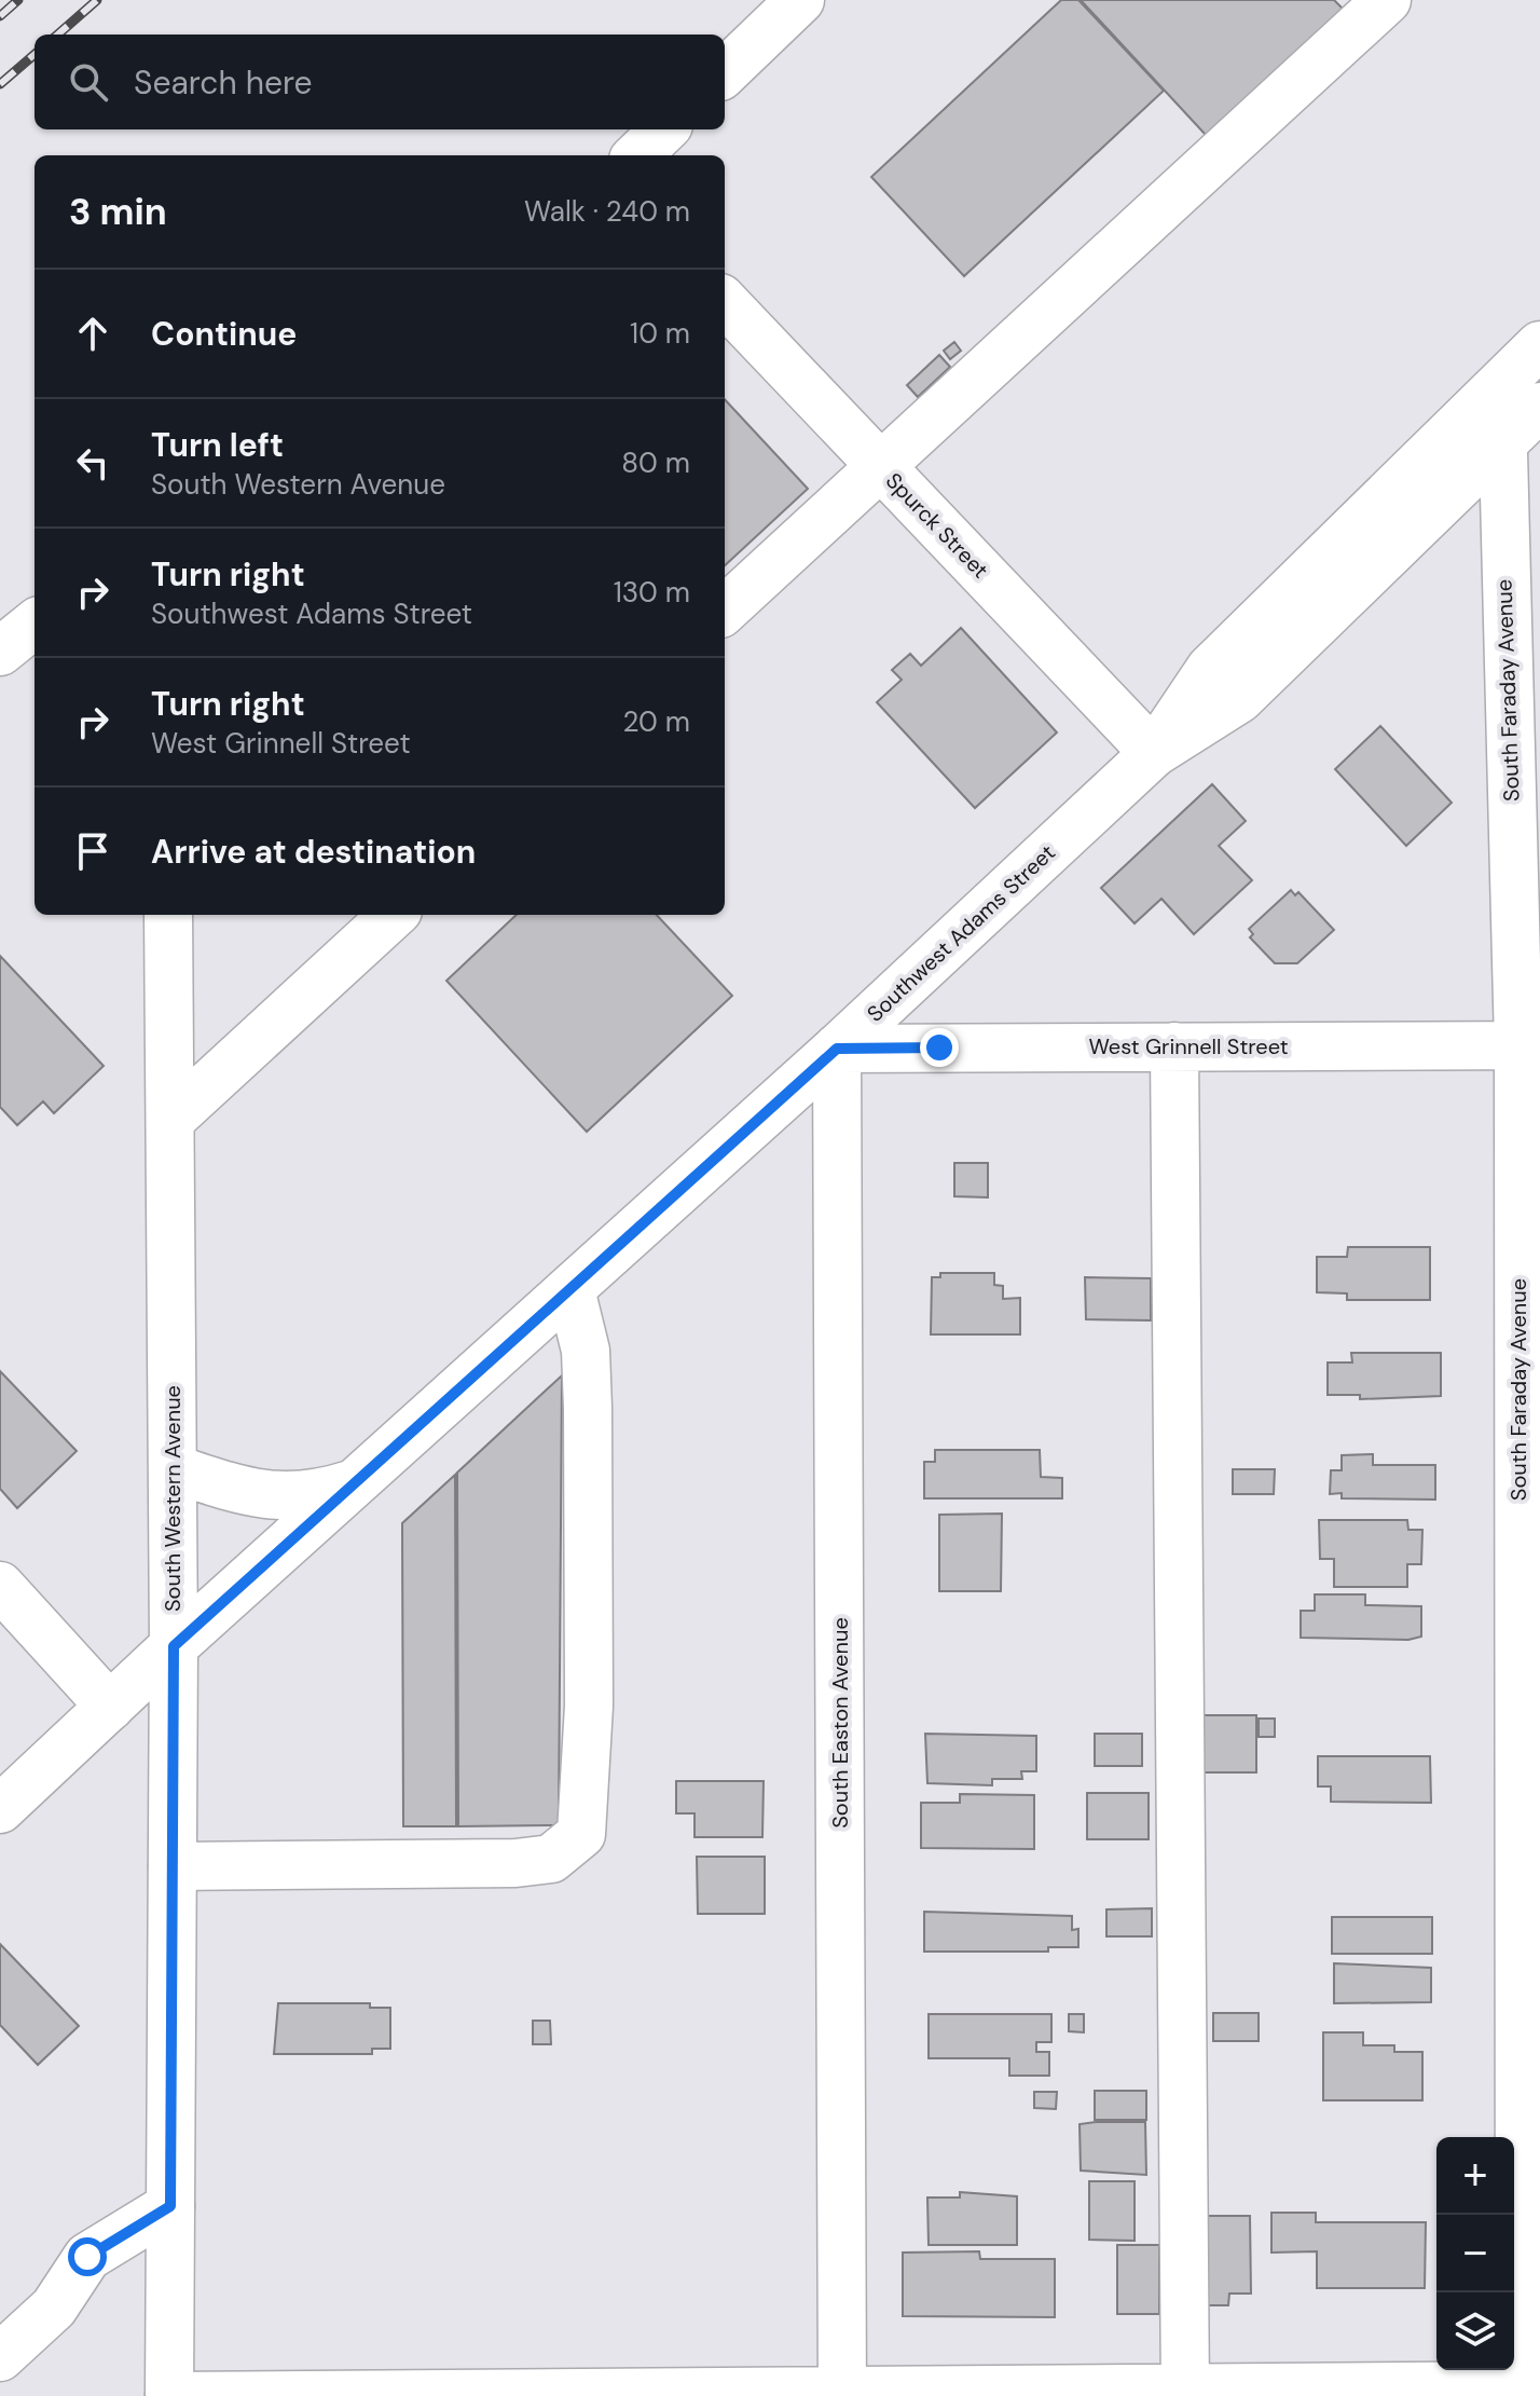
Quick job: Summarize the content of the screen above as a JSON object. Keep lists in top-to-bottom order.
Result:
{
  "streets": {
    "street": [
      "Spurck Street",
      "South Faraday Avenue",
      "Southwest Adams Street",
      "West Grinnell Street",
      "South Western Avenue",
      "South Easton Avenue"
    ]
  },
  "crossings": [
    ["Spurck Street", "Southwest Adams Street"],
    ["South Faraday Avenue", "Southwest Adams Street"],
    ["South Faraday Avenue", "West Grinnell Street"],
    ["Southwest Adams Street", "West Grinnell Street"],
    ["Southwest Adams Street", "South Western Avenue"],
    ["Southwest Adams Street", "South Easton Avenue"],
    ["West Grinnell Street", "South Easton Avenue"]
  ],
  "page": {
    "search": "Search here",
    "heading": ["3 min", "Walk · 240 m"],
    "list": [
      ["Continue", "10 m"],
      ["Turn left", "South Western Avenue", "80 m"],
      ["Turn right", "Southwest Adams Street", "130 m"],
      ["Turn right", "West Grinnell Street", "20 m"],
      "Arrive at destination"
    ],
    "map_buttons": ["+", "−"]
  }
}
